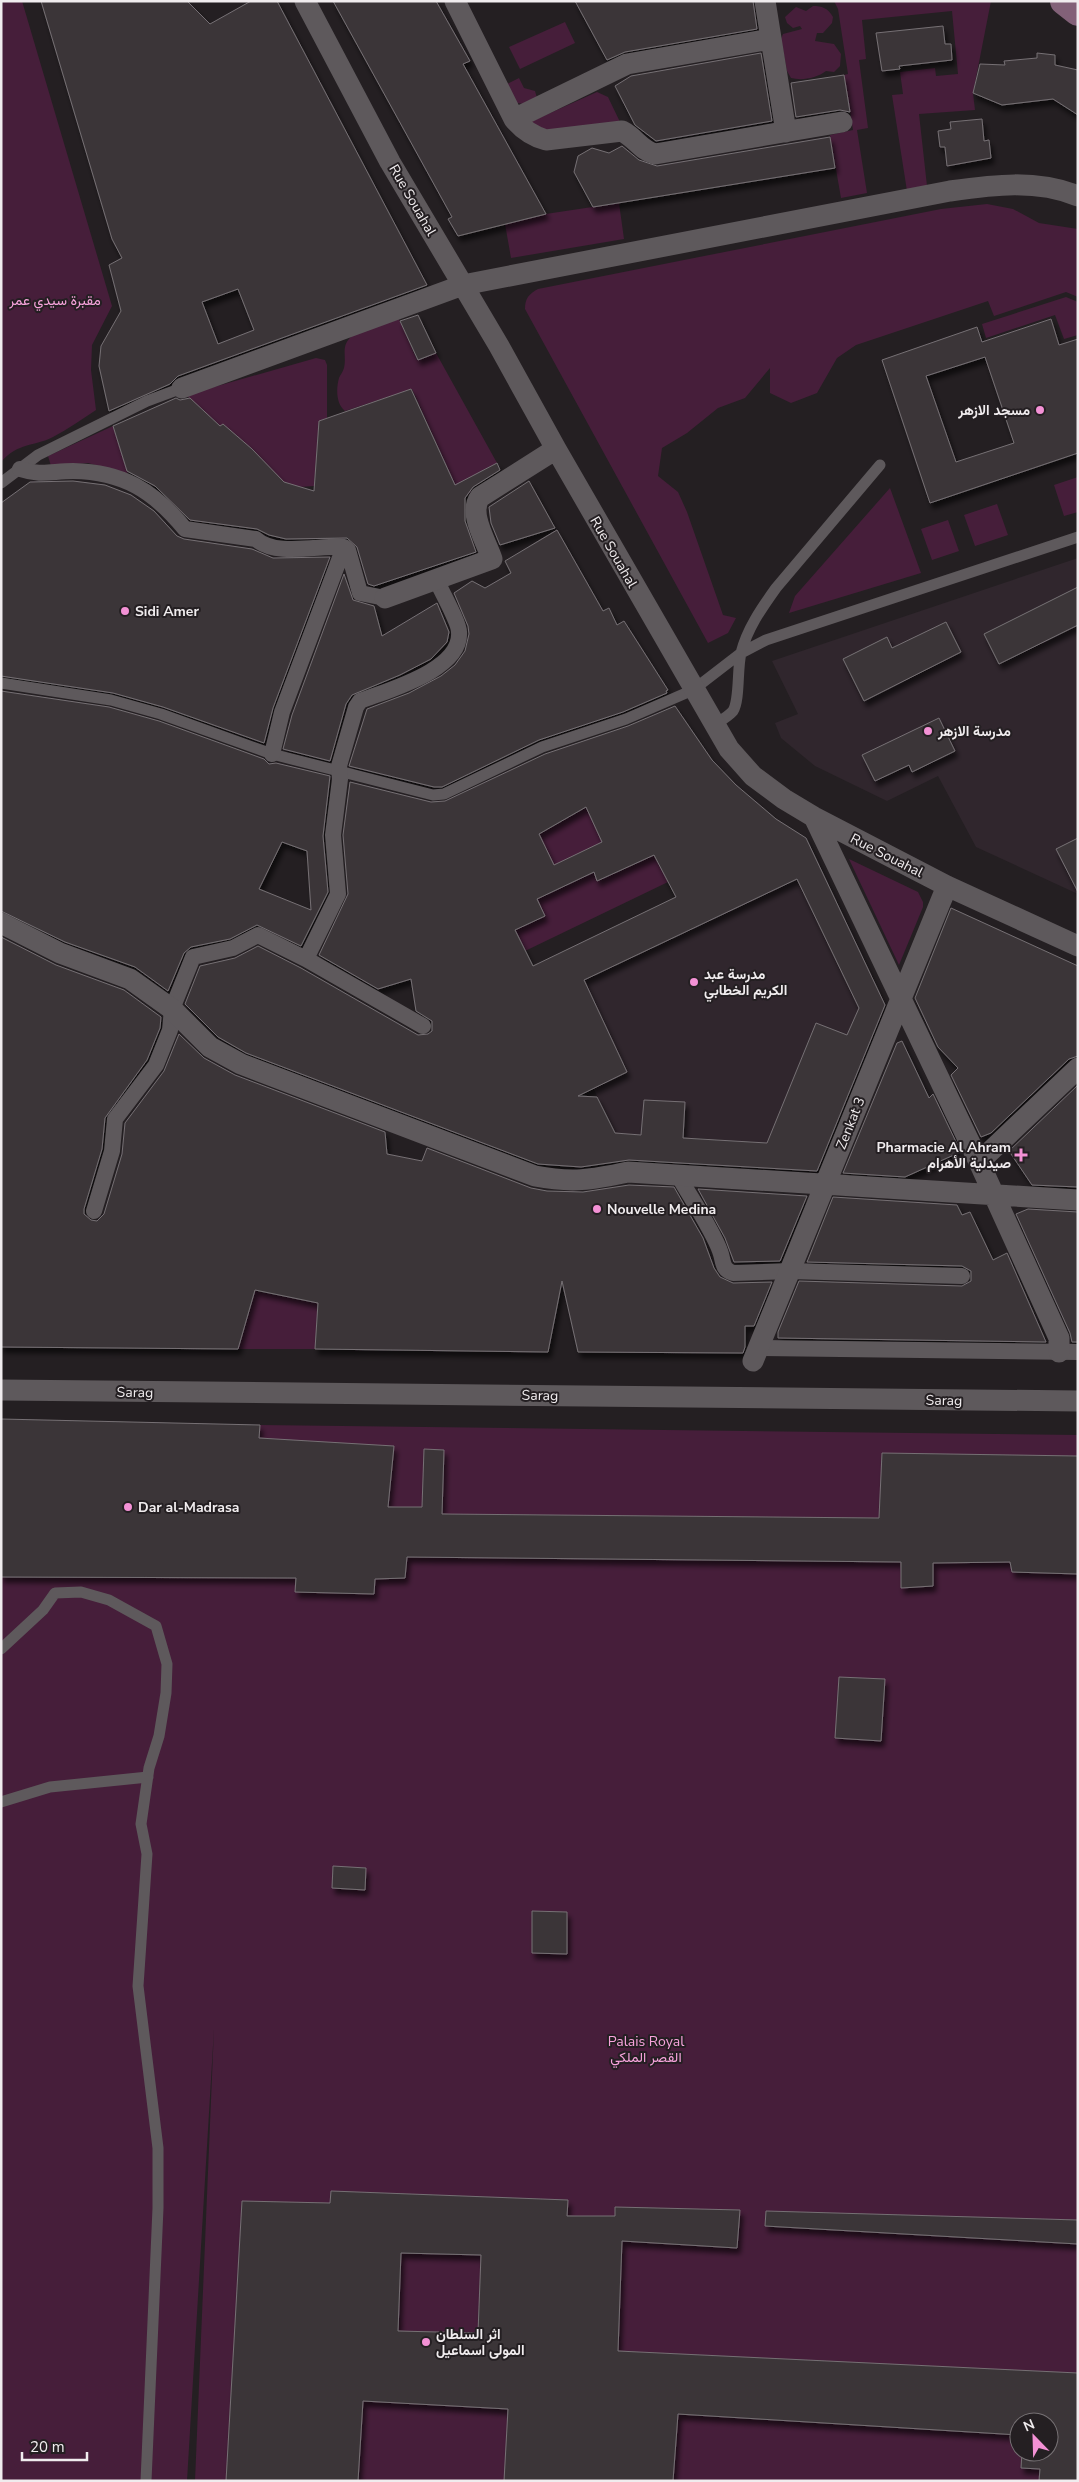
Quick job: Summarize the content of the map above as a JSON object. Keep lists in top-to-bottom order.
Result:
{
  "streets": {
    "street": ["Rue Souahal", "Zenkat 3", "Sarag"]
  },
  "crossings": [
    ["Rue Souahal", "Zenkat 3"]
  ],
  "parks": ["مقبرة سيدي عمر", "Palais Royal القصر الملكي"],
  "places": {
    "other": [
      "مسجد الازهر",
      "Sidi Amer",
      "مدرسة الازهر",
      "مدرسة عبد الكريم الخطابي",
      "Nouvelle Medina",
      "Dar al-Madrasa",
      "اثر السلطان المولى اسماعيل"
    ],
    "health": ["Pharmacie Al Ahram صيدلية الأهرام"]
  },
  "scale_bar": "20 m",
  "north": "top left"
}
